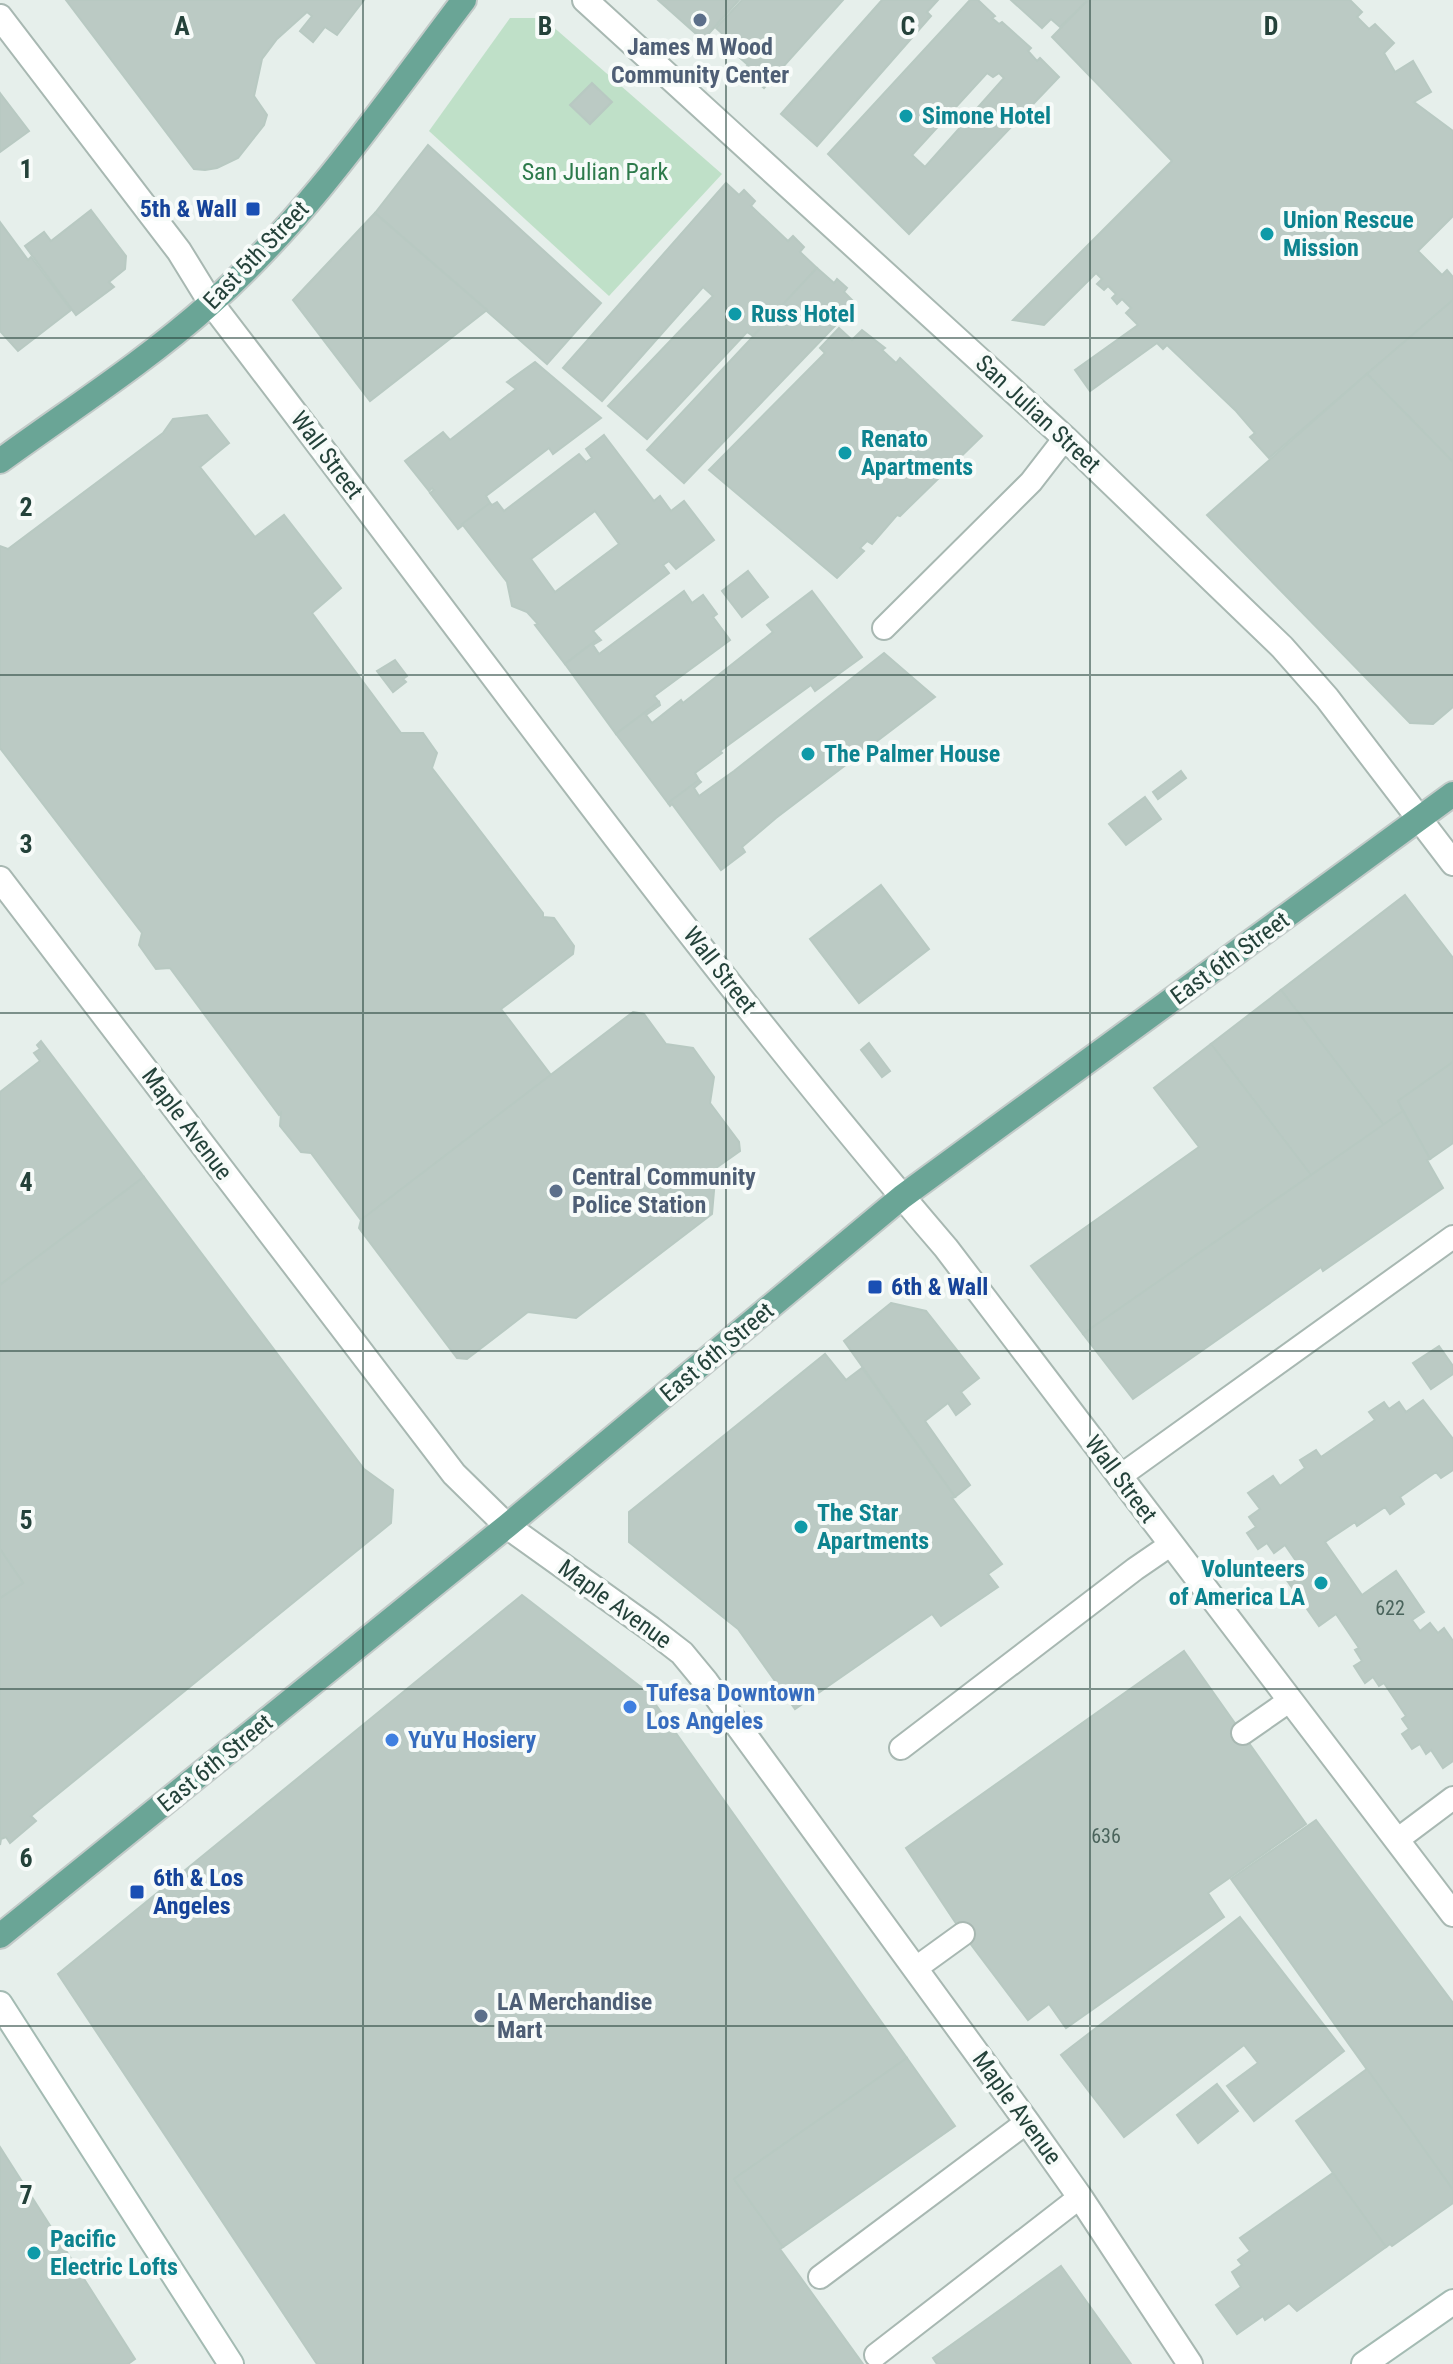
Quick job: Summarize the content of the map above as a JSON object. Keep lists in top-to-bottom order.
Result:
{
  "streets": {
    "main road": ["East 5th Street", "East 6th Street"],
    "street": ["San Julian Street", "Wall Street", "Maple Avenue"]
  },
  "crossings": [
    ["East 5th Street", "Wall Street"],
    ["San Julian Street", "East 6th Street"],
    ["Wall Street", "East 6th Street"],
    ["East 6th Street", "Maple Avenue"]
  ],
  "parks": ["San Julian Park"],
  "places": {
    "other": [
      "James M Wood Community Center",
      "Simone Hotel",
      "Union Rescue Mission",
      "Russ Hotel",
      "Renato Apartments",
      "The Palmer House",
      "Central Community Police Station",
      "The Star Apartments",
      "Volunteers of America LA",
      "Tufesa Downtown Los Angeles",
      "YuYu Hosiery",
      "LA Merchandise Mart",
      "Pacific Electric Lofts"
    ],
    "transit": ["5th & Wall", "6th & Wall", "6th & Los Angeles"]
  },
  "house_numbers": ["622", "636"],
  "grid": {
    "columns": [
      "A",
      "B",
      "C",
      "D"
    ],
    "rows": [
      "1",
      "2",
      "3",
      "4",
      "5",
      "6",
      "7"
    ]
  }
}
